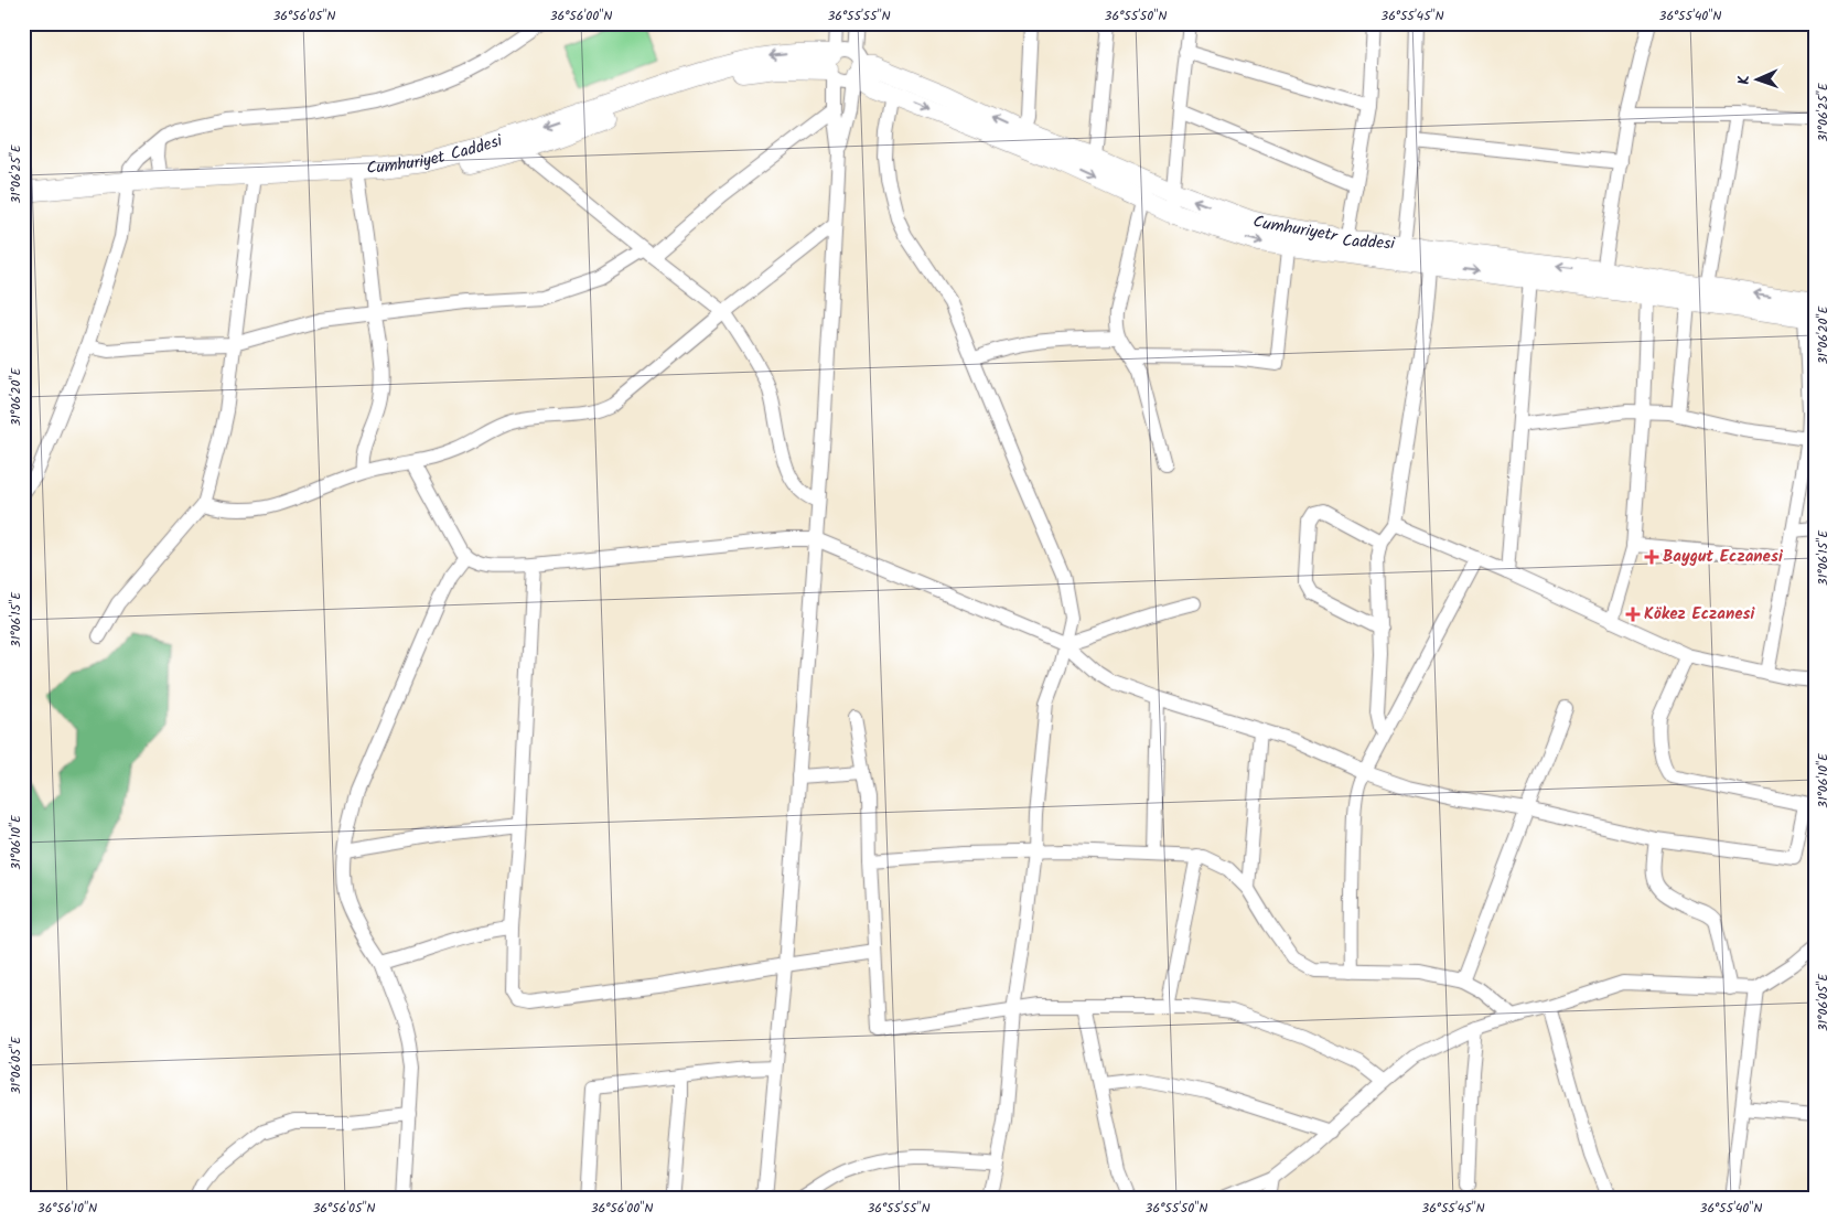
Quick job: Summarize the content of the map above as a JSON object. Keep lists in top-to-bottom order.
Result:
{
  "streets": {
    "main road": ["Cumhuriyet Caddesi", "Cumhuriyetr Caddesi"]
  },
  "places": {
    "health": ["Baygut Eczanesi", "Kökez Eczanesi"]
  },
  "north": "left",
  "coordinates": [
    "36°56'05\"N",
    "36°56'00\"N",
    "36°55'55\"N",
    "36°55'50\"N",
    "36°55'45\"N",
    "36°55'40\"N",
    "31°06'25\"E",
    "31°06'20\"E",
    "31°06'15\"E",
    "31°06'10\"E",
    "31°06'05\"E",
    "36°56'10\"N"
  ]
}
